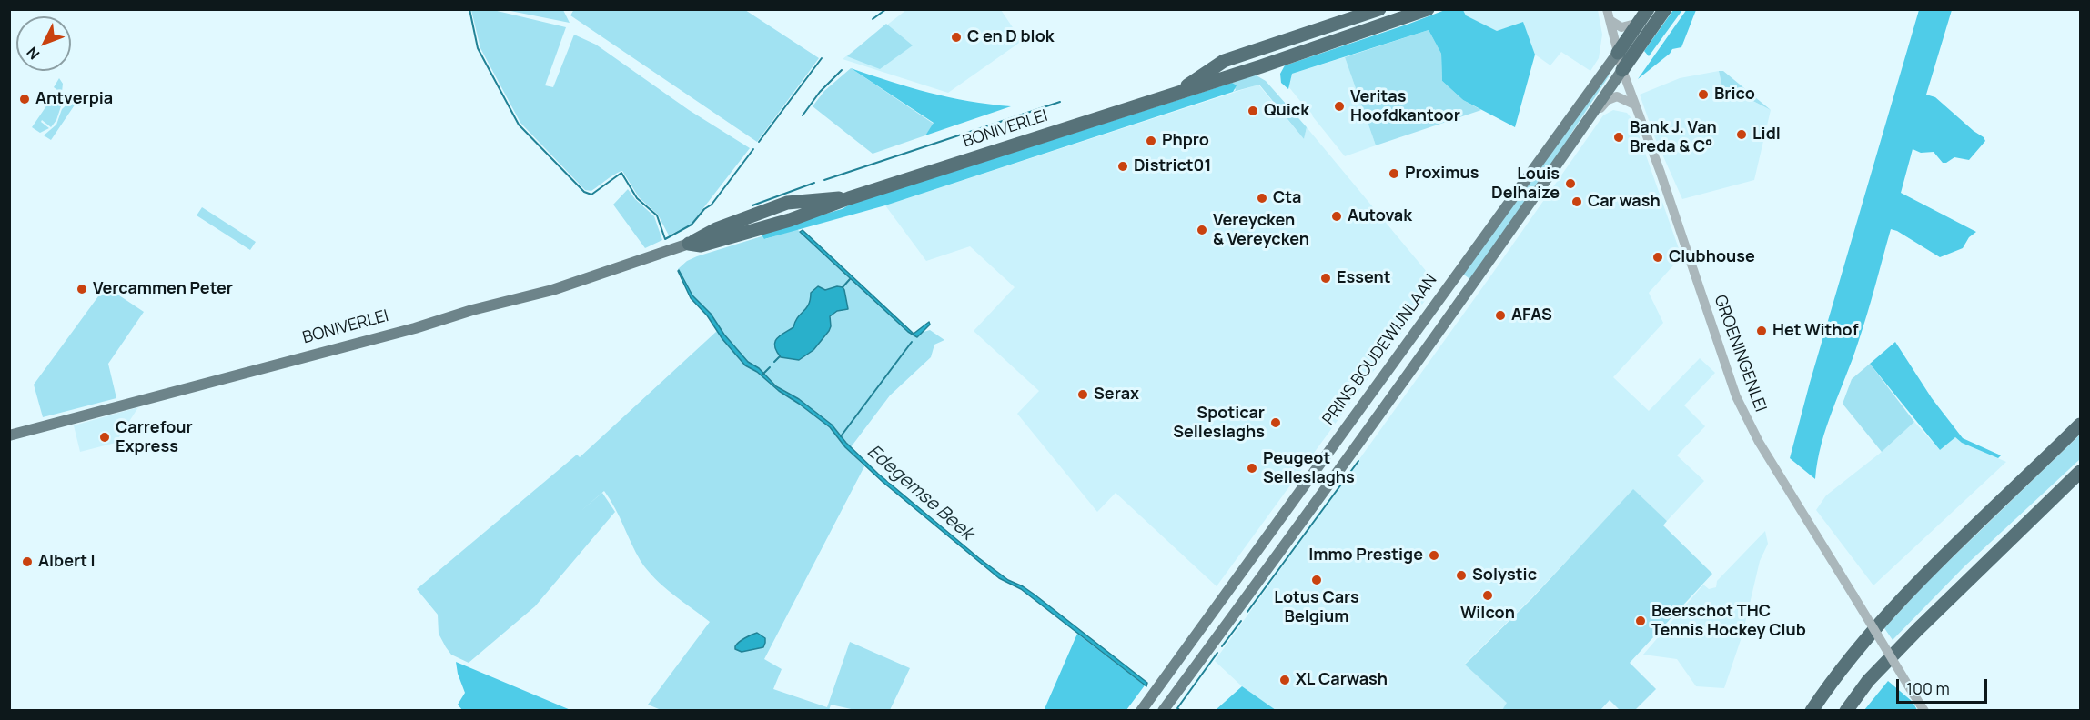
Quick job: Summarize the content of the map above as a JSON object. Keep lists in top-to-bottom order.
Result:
{
  "streets": {
    "highway": ["BONIVERLEI", "PRINS BOUDEWIJNLAAN"],
    "street": ["GROENINGENLEI"]
  },
  "crossings": [
    ["PRINS BOUDEWIJNLAAN", "GROENINGENLEI"]
  ],
  "water": ["Edegemse Beek"],
  "places": [
    "C en D blok",
    "Brico",
    "Antverpia",
    "Veritas Hoofdkantoor",
    "Quick",
    "Lidl",
    "Bank J. Van Breda & C°",
    "Phpro",
    "District01",
    "Proximus",
    "Louis Delhaize",
    "Cta",
    "Car wash",
    "Autovak",
    "Vereycken & Vereycken",
    "Clubhouse",
    "Essent",
    "Vercammen Peter",
    "AFAS",
    "Het Withof",
    "Serax",
    "Spoticar Selleslaghs",
    "Carrefour Express",
    "Peugeot Selleslaghs",
    "Immo Prestige",
    "Albert I",
    "Solystic",
    "Lotus Cars Belgium",
    "Wilcon",
    "Beerschot THC Tennis Hockey Club",
    "XL Carwash"
  ],
  "scale_bar": "100 m",
  "north": "bottom left"
}
